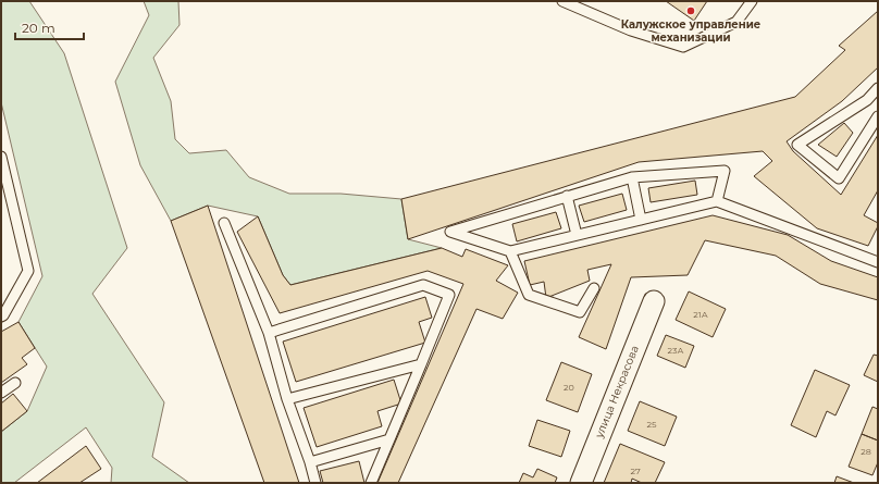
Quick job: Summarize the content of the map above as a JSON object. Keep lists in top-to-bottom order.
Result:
{
  "streets": {
    "street": ["улица Некрасова"]
  },
  "places": ["Калужское управление механизации"],
  "house_numbers": [
    "21А",
    "23А",
    "20",
    "25",
    "28",
    "27"
  ],
  "scale_bar": "20 m"
}
